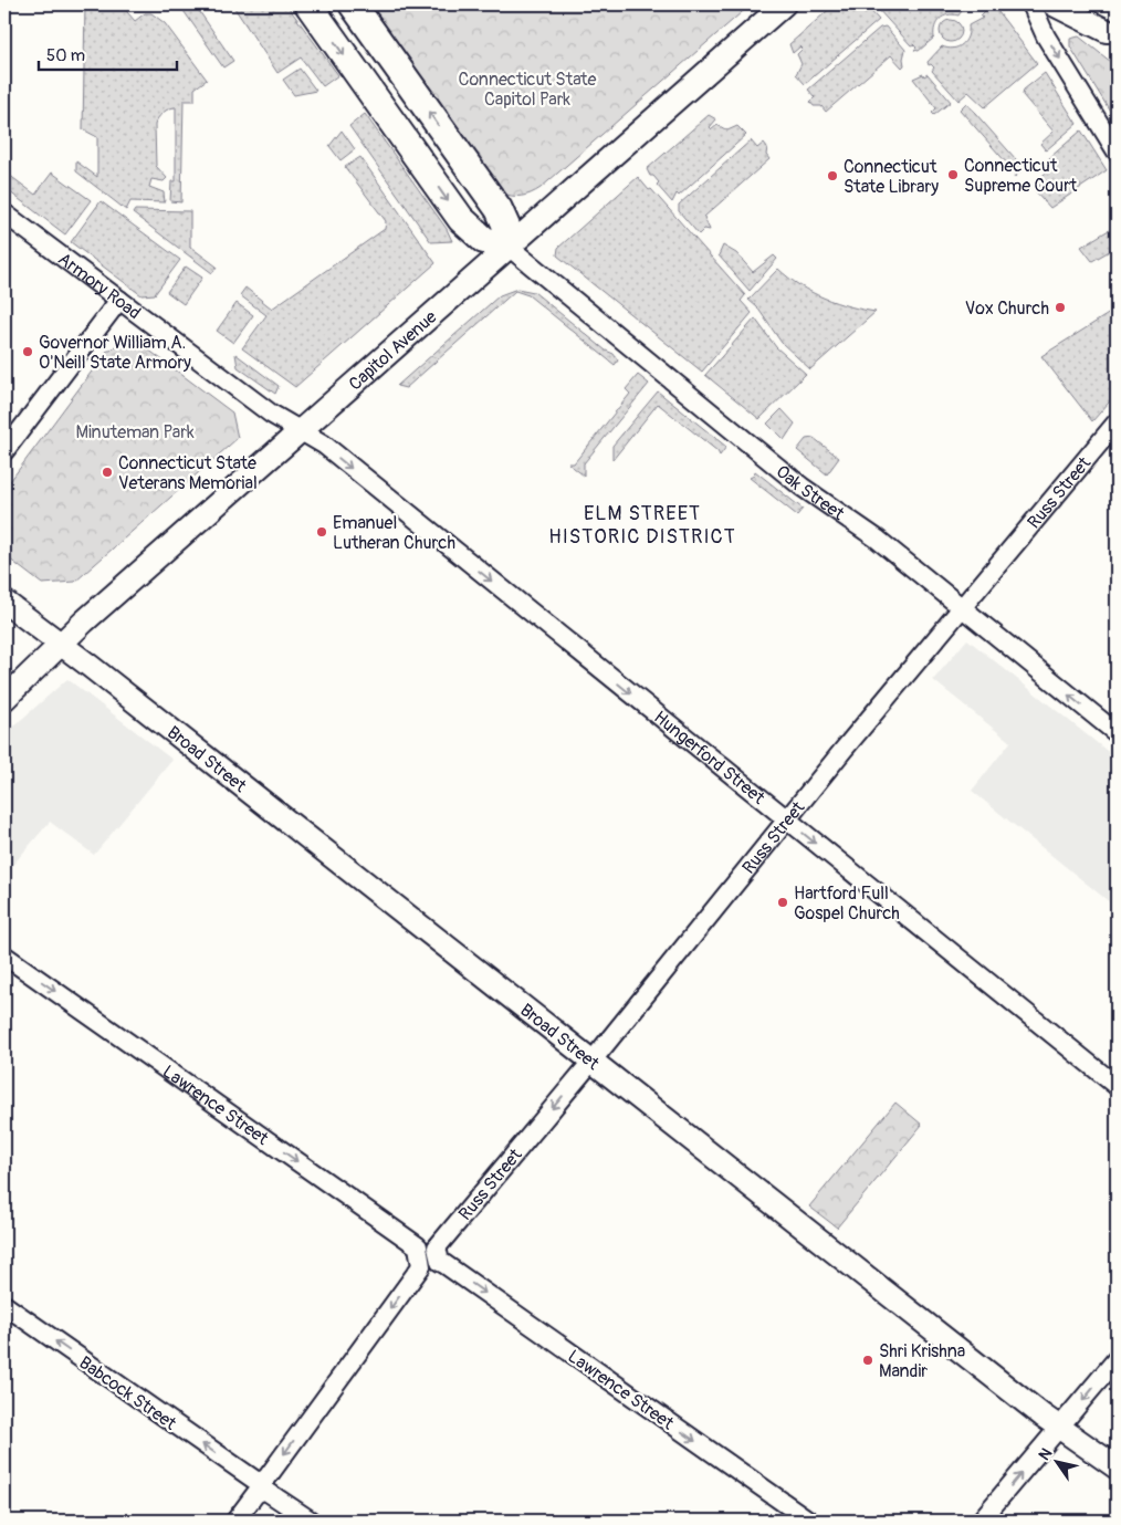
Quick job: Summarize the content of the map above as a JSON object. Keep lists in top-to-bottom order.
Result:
{
  "streets": {
    "main road": ["Capitol Avenue", "Broad Street"],
    "street": [
      "Armory Road",
      "Oak Street",
      "Russ Street",
      "Hungerford Street",
      "Lawrence Street",
      "Babcock Street"
    ]
  },
  "crossings": [
    ["Armory Road", "Capitol Avenue"],
    ["Armory Road", "Hungerford Street"],
    ["Capitol Avenue", "Oak Street"],
    ["Capitol Avenue", "Hungerford Street"],
    ["Capitol Avenue", "Broad Street"],
    ["Oak Street", "Russ Street"],
    ["Russ Street", "Hungerford Street"],
    ["Russ Street", "Broad Street"],
    ["Russ Street", "Lawrence Street"],
    ["Lawrence Street", "Babcock Street"]
  ],
  "one_way": ["Hungerford Street", "Lawrence Street", "Babcock Street"],
  "districts": ["ELM STREET HISTORIC DISTRICT"],
  "parks": ["Connecticut State Capitol Park", "Minuteman Park"],
  "places": [
    "Connecticut Supreme Court",
    "Connecticut State Library",
    "Vox Church",
    "Governor William A. O'Neill State Armory",
    "Connecticut State Veterans Memorial",
    "Emanuel Lutheran Church",
    "Hartford Full Gospel Church",
    "Shri Krishna Mandir"
  ],
  "scale_bar": "50 m",
  "north": "top left"
}
